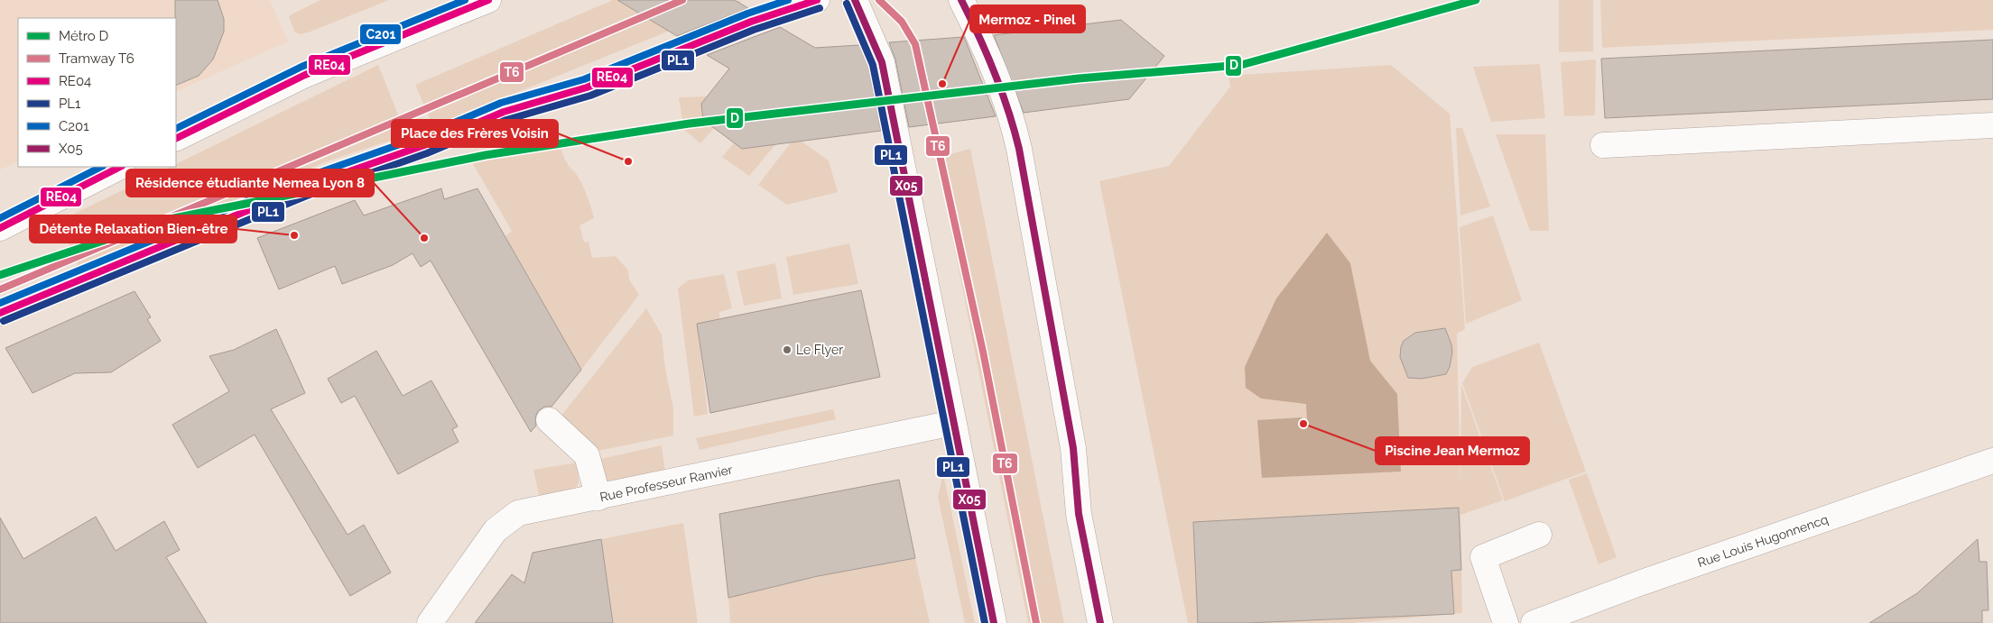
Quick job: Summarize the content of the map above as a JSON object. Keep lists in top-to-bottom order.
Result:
{
  "streets": {
    "street": ["Rue Professeur Ranvier", "Rue Louis Hugonnencq"]
  },
  "places": [
    "Mermoz - Pinel",
    "Place des Frères Voisin",
    "Détente Relaxation Bien-être",
    "Résidence étudiante Nemea Lyon 8",
    "Le Flyer",
    "Piscine Jean Mermoz"
  ],
  "lines": [
    "metro line D",
    "tram line T6",
    "transit line RE04",
    "transit line C201",
    "transit line X05",
    "transit line PL1"
  ],
  "legend": [
    "Métro D",
    "Tramway T6",
    "RE04",
    "PL1",
    "C201",
    "X05"
  ]
}
